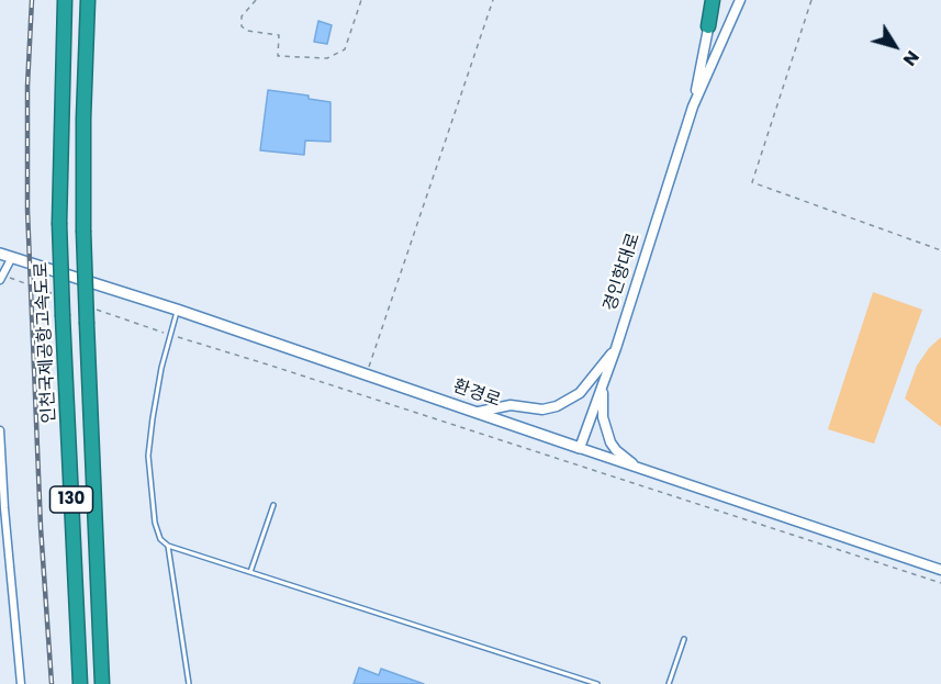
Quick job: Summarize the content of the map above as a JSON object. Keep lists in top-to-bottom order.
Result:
{
  "streets": {
    "highway": ["인천국제공항고속도로", "130"],
    "main road": ["환경로"],
    "street": ["경인항대로"]
  },
  "crossings": [
    ["경인항대로", "환경로"]
  ],
  "north": "bottom right"
}
